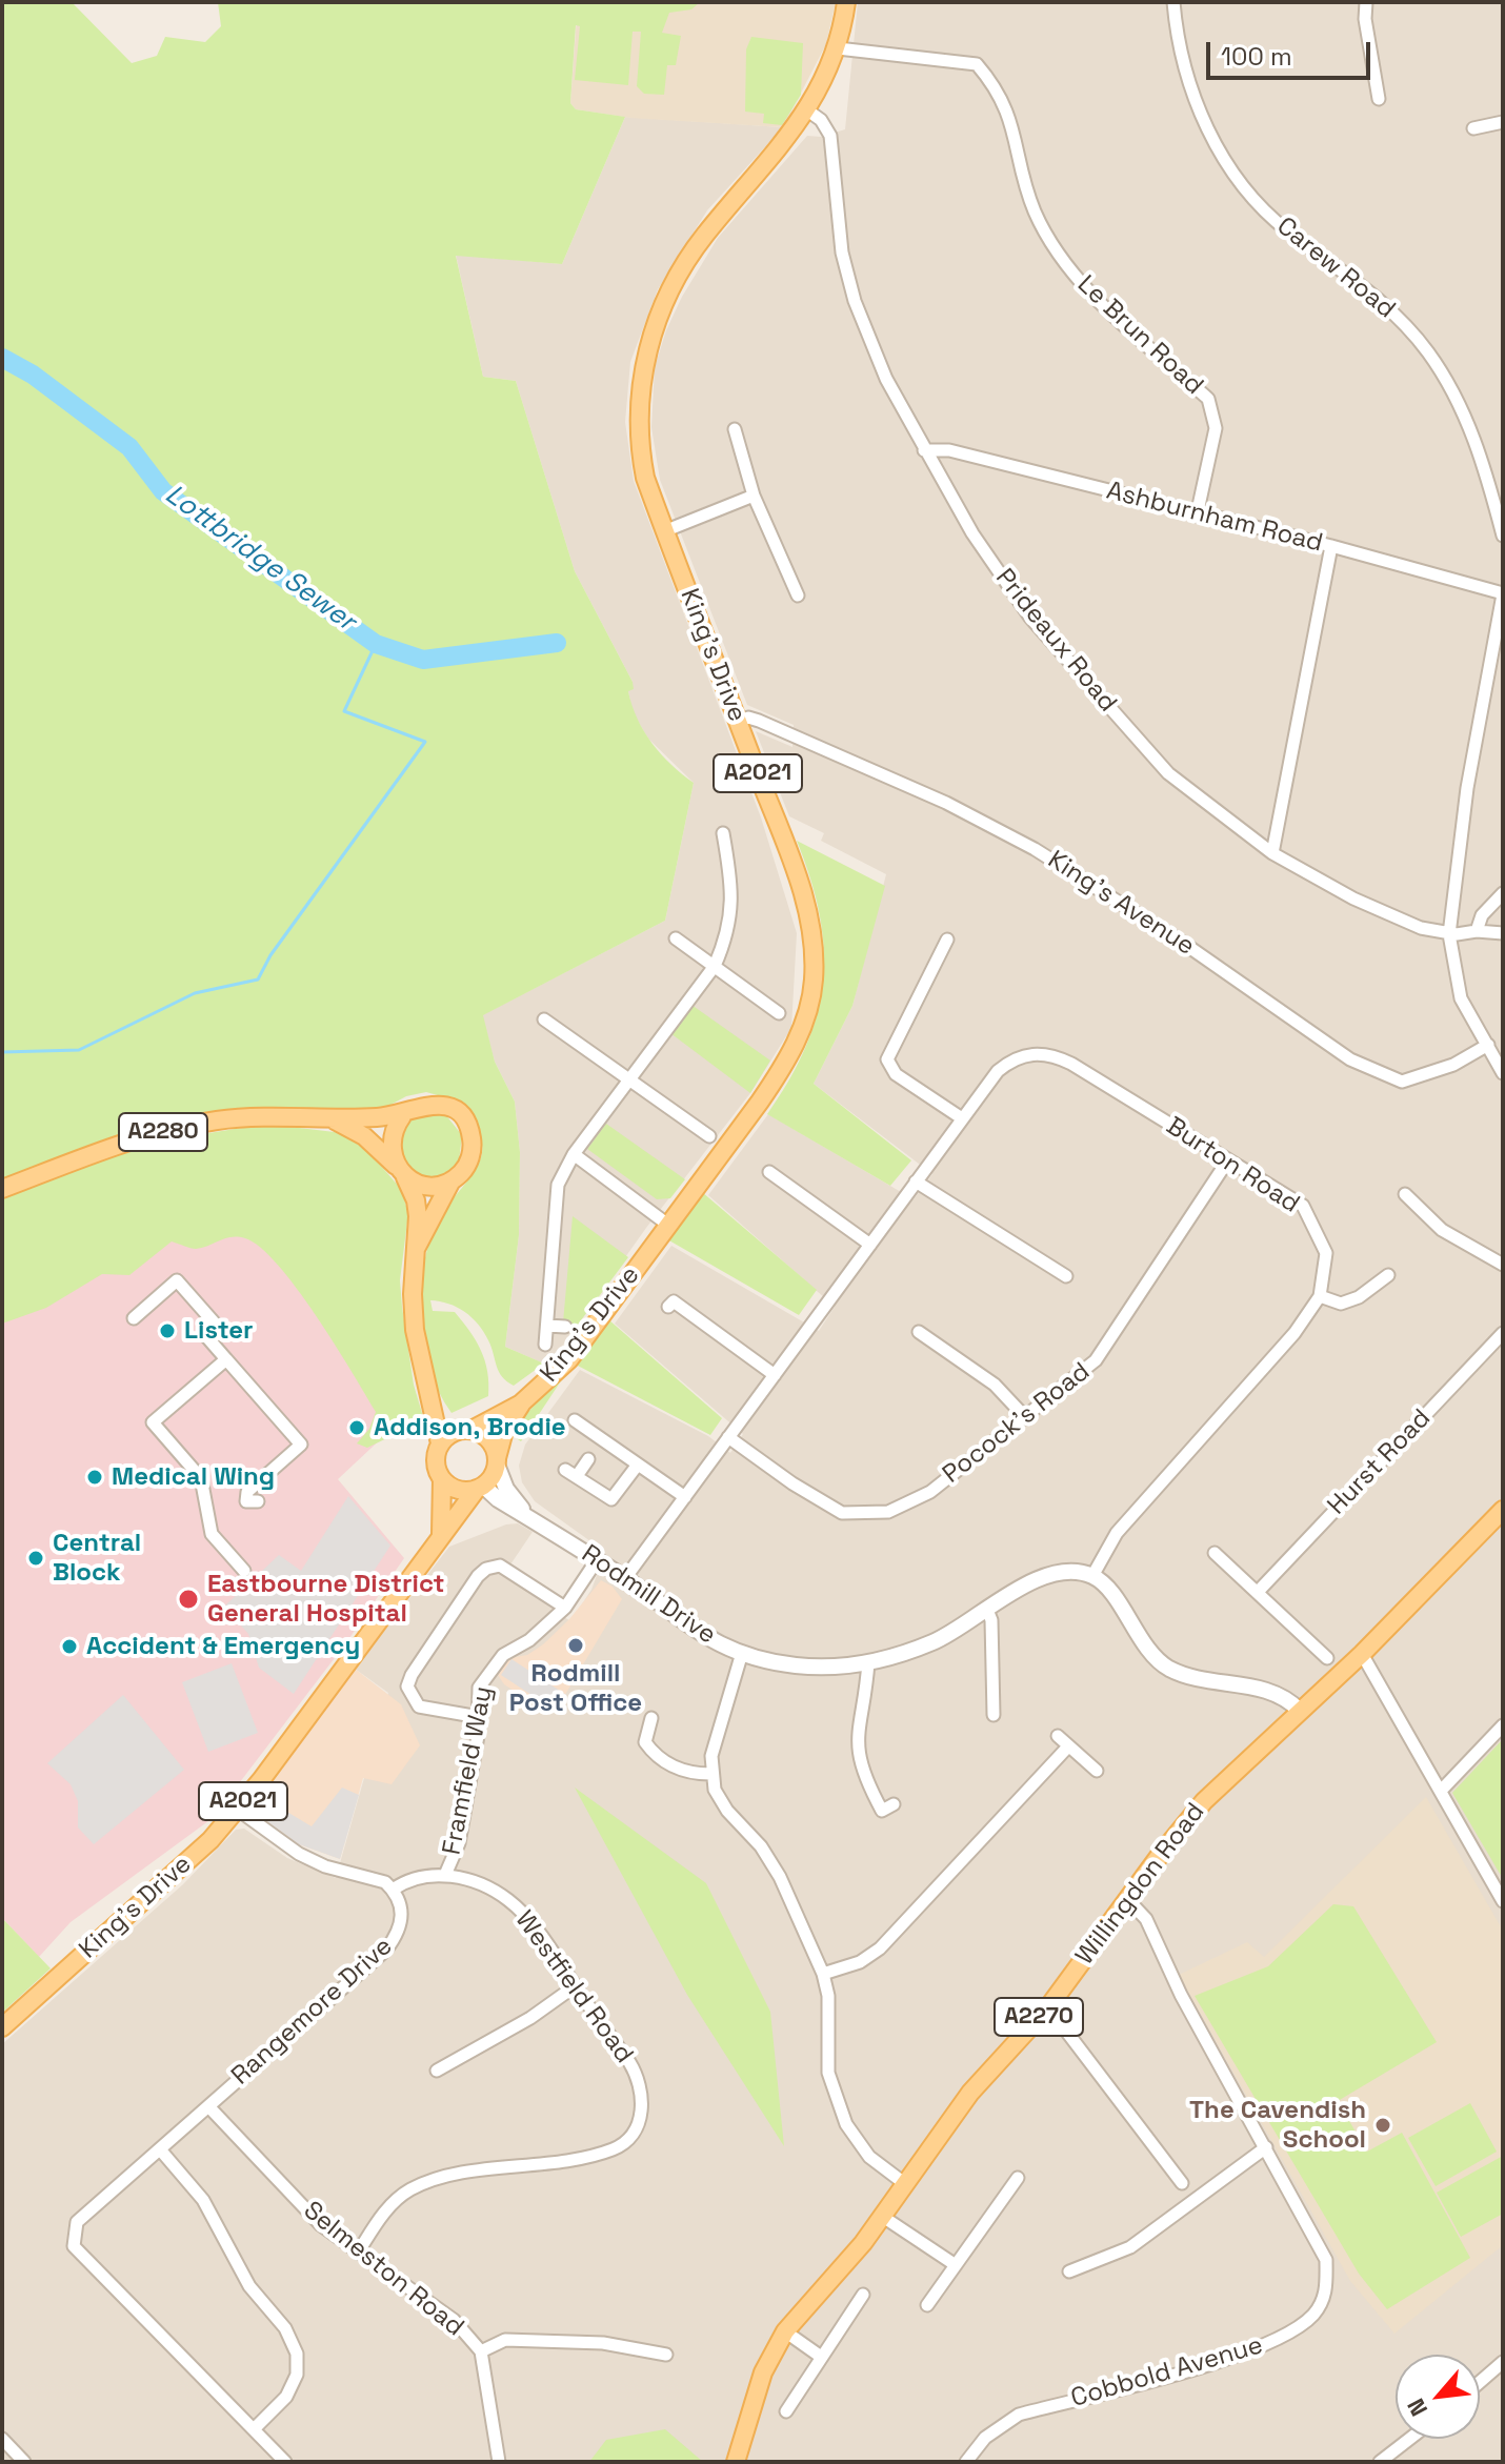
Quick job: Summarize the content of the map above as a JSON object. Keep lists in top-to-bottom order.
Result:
{
  "streets": {
    "main road": [
      "King's Drive",
      "A2021",
      "A2280",
      "Willingdon Road",
      "A2270"
    ],
    "street": [
      "Carew Road",
      "Le Brun Road",
      "Ashburnham Road",
      "Prideaux Road",
      "King's Avenue",
      "Burton Road",
      "Pocock's Road",
      "Hurst Road",
      "Rodmill Drive",
      "Framfield Way",
      "Westfield Road",
      "Rangemore Drive",
      "Selmeston Road",
      "Cobbold Avenue"
    ]
  },
  "crossings": [
    ["Le Brun Road", "Ashburnham Road"],
    ["Le Brun Road", "A2021"],
    ["Ashburnham Road", "Prideaux Road"],
    ["Prideaux Road", "King's Drive"],
    ["Prideaux Road", "A2021"],
    ["King's Drive", "A2021"],
    ["King's Drive", "King's Avenue"],
    ["King's Drive", "A2280"],
    ["King's Drive", "Rodmill Drive"],
    ["A2021", "A2280"],
    ["A2021", "Rodmill Drive"],
    ["A2280", "Rodmill Drive"],
    ["Burton Road", "Pocock's Road"],
    ["Burton Road", "Rodmill Drive"],
    ["Rodmill Drive", "Framfield Way"],
    ["Framfield Way", "Westfield Road"],
    ["Willingdon Road", "Cobbold Avenue"],
    ["Westfield Road", "Selmeston Road"],
    ["Rangemore Drive", "Selmeston Road"]
  ],
  "water": ["Lottbridge Sewer"],
  "places": [
    "Lister",
    "Addison, Brodie",
    "Medical Wing",
    "Central Block",
    "Eastbourne District General Hospital",
    "Rodmill Post Office",
    "Accident & Emergency",
    "The Cavendish School"
  ],
  "scale_bar": "100 m",
  "north": "bottom left"
}
